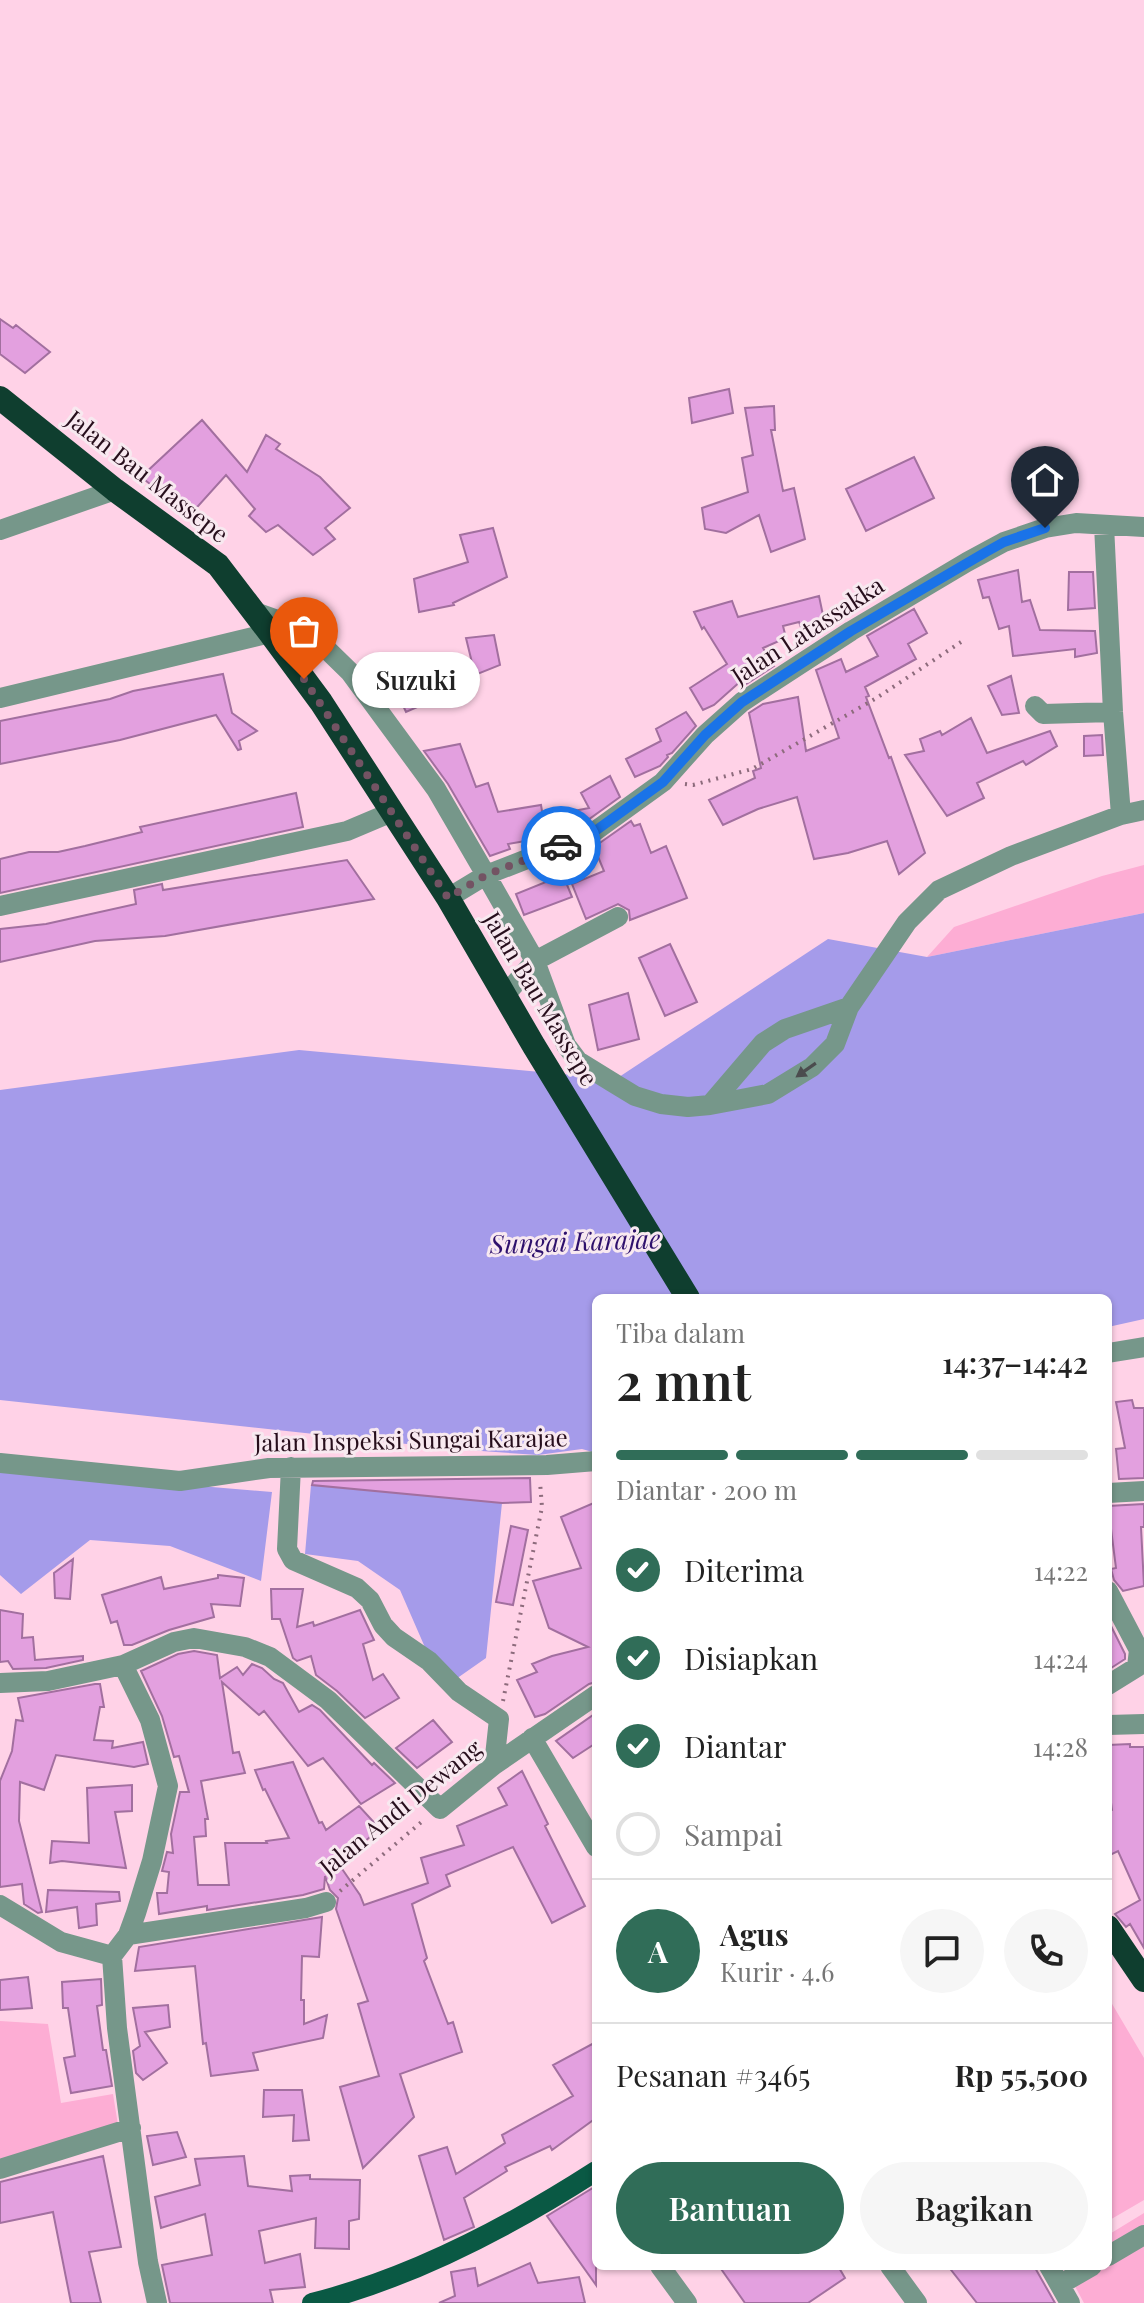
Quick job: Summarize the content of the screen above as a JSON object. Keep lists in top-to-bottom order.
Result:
{
  "streets": {
    "highway": ["Jalan Bau Massepe"],
    "street": ["Jalan Latassakka", "Jalan Inspeksi Sungai Karajae", "Jalan Andi Dewang"]
  },
  "crossings": [
    ["Jalan Bau Massepe", "Jalan Latassakka"]
  ],
  "water": ["Sungai Karajae"],
  "places": ["Suzuki"],
  "page": {
    "bubble": "Suzuki",
    "heading": ["2 mnt", "Tiba dalam", "14:37–14:42"],
    "panel": [
      "Agus",
      "Kurir · 4.6",
      "Pesanan #3465",
      "Rp 55,500"
    ],
    "bar": "Diantar · 200 m",
    "list": [
      ["Diterima", "14:22"],
      ["Disiapkan", "14:24"],
      ["Diantar", "14:28"],
      "Sampai"
    ],
    "round": "A",
    "buttons": ["Bantuan", "Bagikan"]
  }
}
